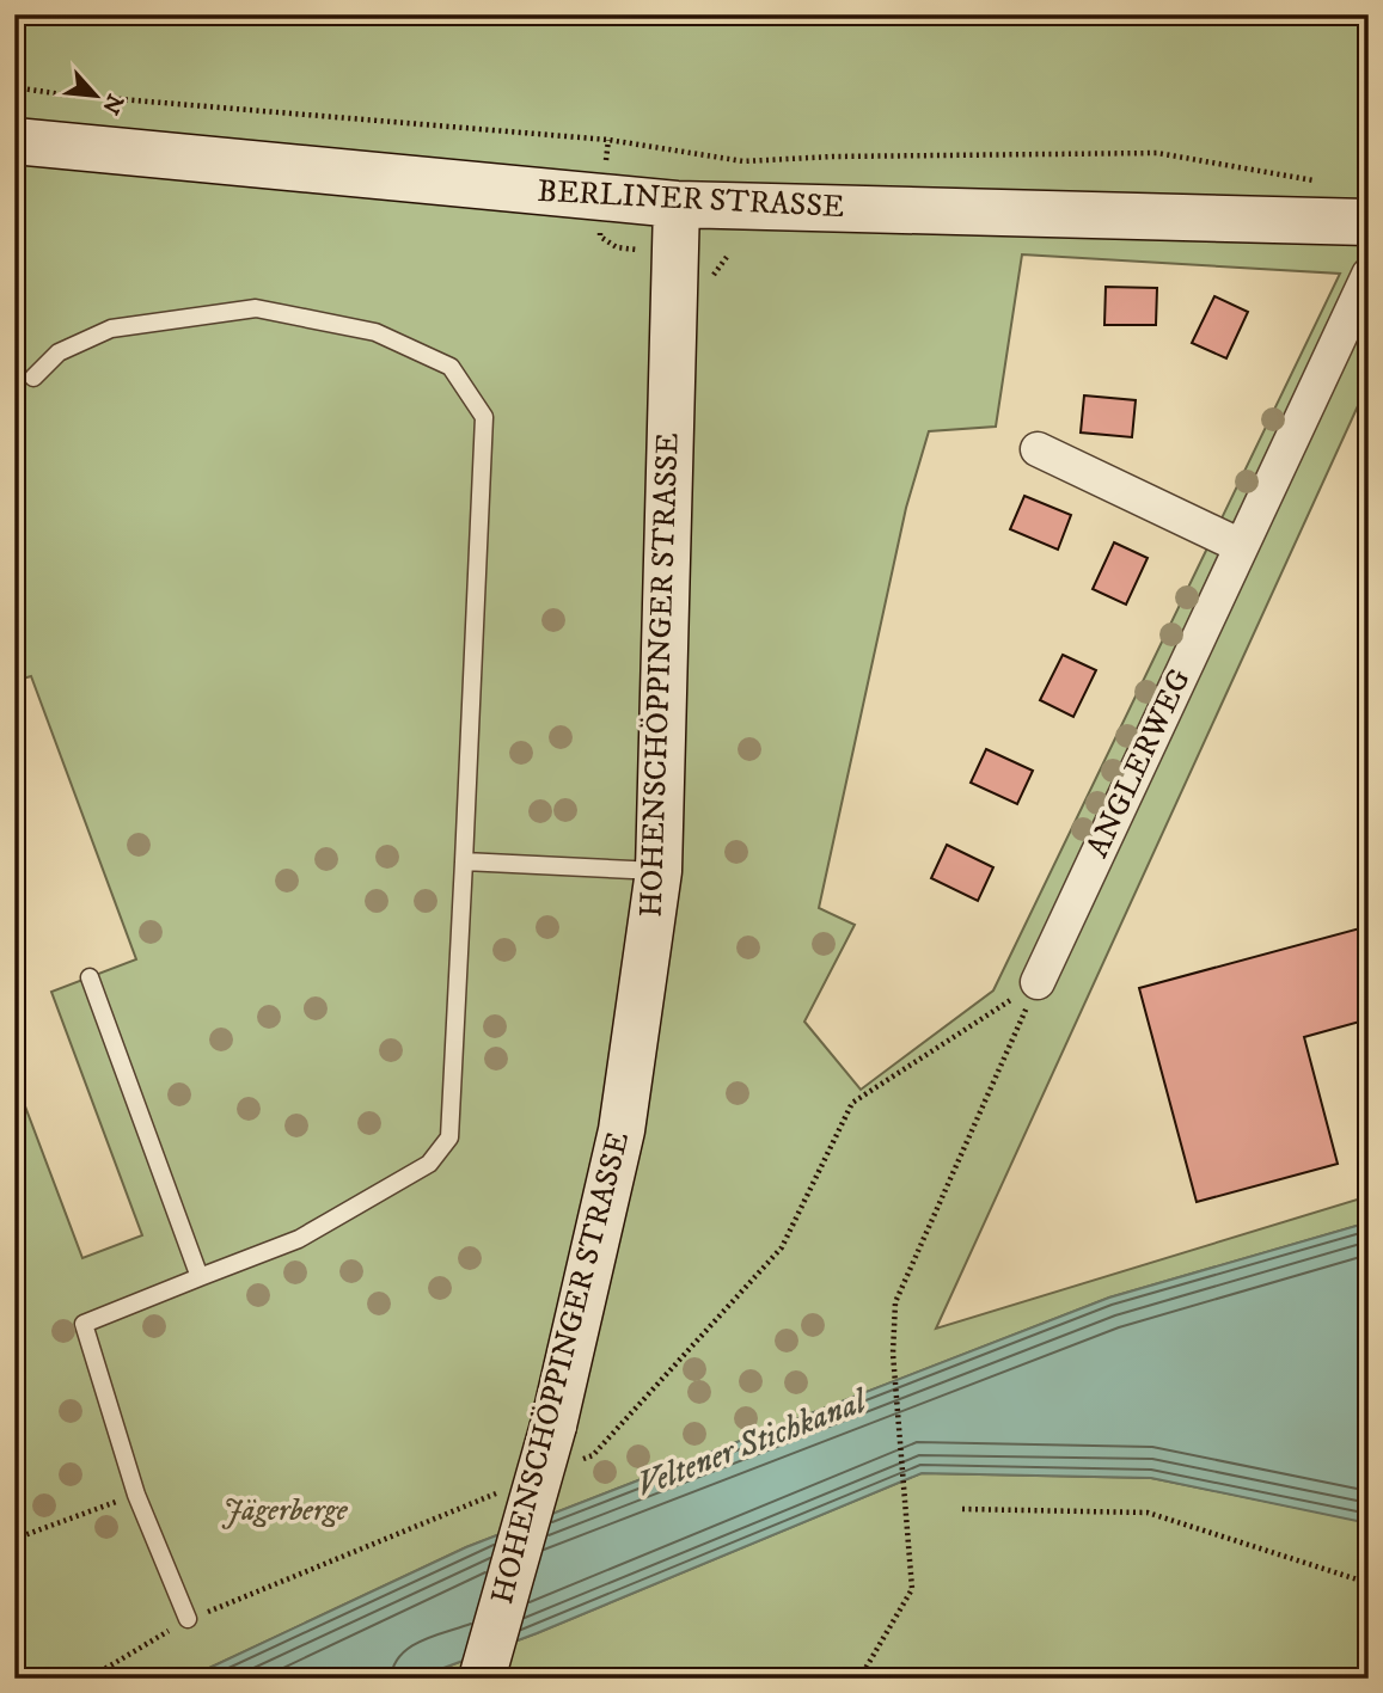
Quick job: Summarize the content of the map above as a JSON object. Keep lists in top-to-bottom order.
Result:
{
  "streets": {
    "main road": ["BERLINER STRASSE", "HOHENSCHÖPPINGER STRASSE"],
    "street": ["ANGLERWEG"]
  },
  "crossings": [
    ["BERLINER STRASSE", "HOHENSCHÖPPINGER STRASSE"]
  ],
  "water": ["Veltener Stichkanal"],
  "parks": ["Jägerberge"],
  "north": "bottom right"
}
